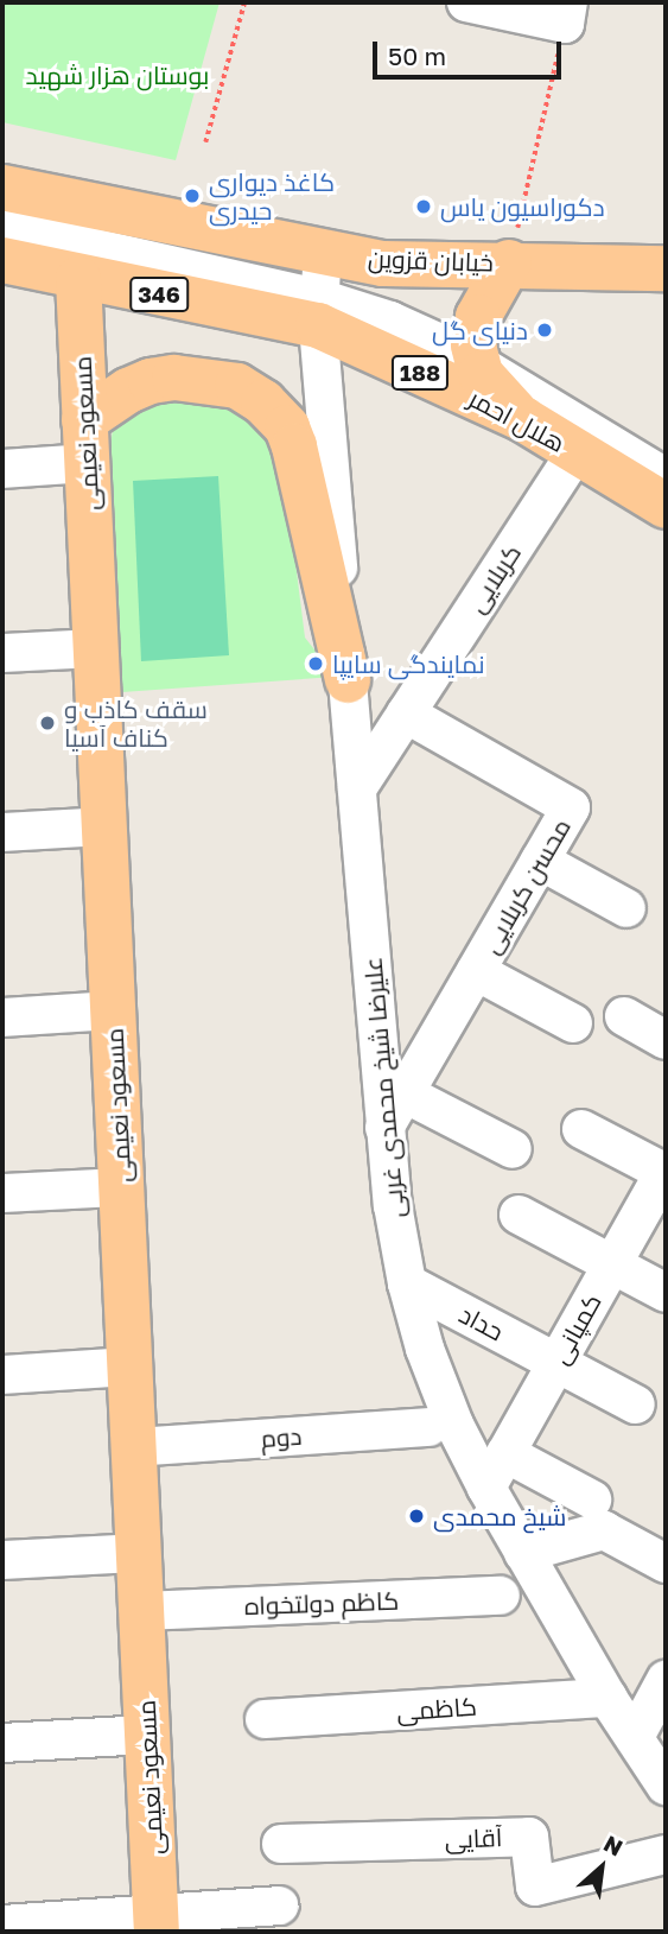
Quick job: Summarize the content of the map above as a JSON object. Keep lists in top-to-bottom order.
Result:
{
  "streets": {
    "main road": [
      "خیابان قزوین",
      "346",
      "188",
      "هلال احمر",
      "مسعود نعیمی"
    ],
    "street": [
      "کربلایی",
      "محسن کربلایی",
      "علیرضا شیخ محمدی غربی",
      "حداد",
      "کمپانی",
      "دوم",
      "کاظم دولتخواه",
      "کاظمی",
      "آقایی"
    ]
  },
  "crossings": [
    ["خیابان قزوین", "188"],
    ["خیابان قزوین", "علیرضا شیخ محمدی غربی"],
    ["346", "هلال احمر"],
    ["346", "مسعود نعیمی"],
    ["346", "علیرضا شیخ محمدی غربی"],
    ["188", "هلال احمر"],
    ["هلال احمر", "کربلایی"],
    ["هلال احمر", "علیرضا شیخ محمدی غربی"],
    ["مسعود نعیمی", "دوم"],
    ["مسعود نعیمی", "کاظم دولتخواه"],
    ["کربلایی", "محسن کربلایی"],
    ["کربلایی", "علیرضا شیخ محمدی غربی"],
    ["محسن کربلایی", "علیرضا شیخ محمدی غربی"],
    ["علیرضا شیخ محمدی غربی", "حداد"],
    ["علیرضا شیخ محمدی غربی", "کمپانی"],
    ["علیرضا شیخ محمدی غربی", "کاظمی"],
    ["حداد", "کمپانی"]
  ],
  "parks": ["بوستان هزار شهید"],
  "places": [
    "کاغذ دیواری حیدری",
    "دکوراسیون یاس",
    "دنیای گل",
    "نمایندگی سایپا",
    "سقف کاذب و کناف آسیا",
    "شیخ محمدی"
  ],
  "scale_bar": "50 m",
  "north": "top right"
}
